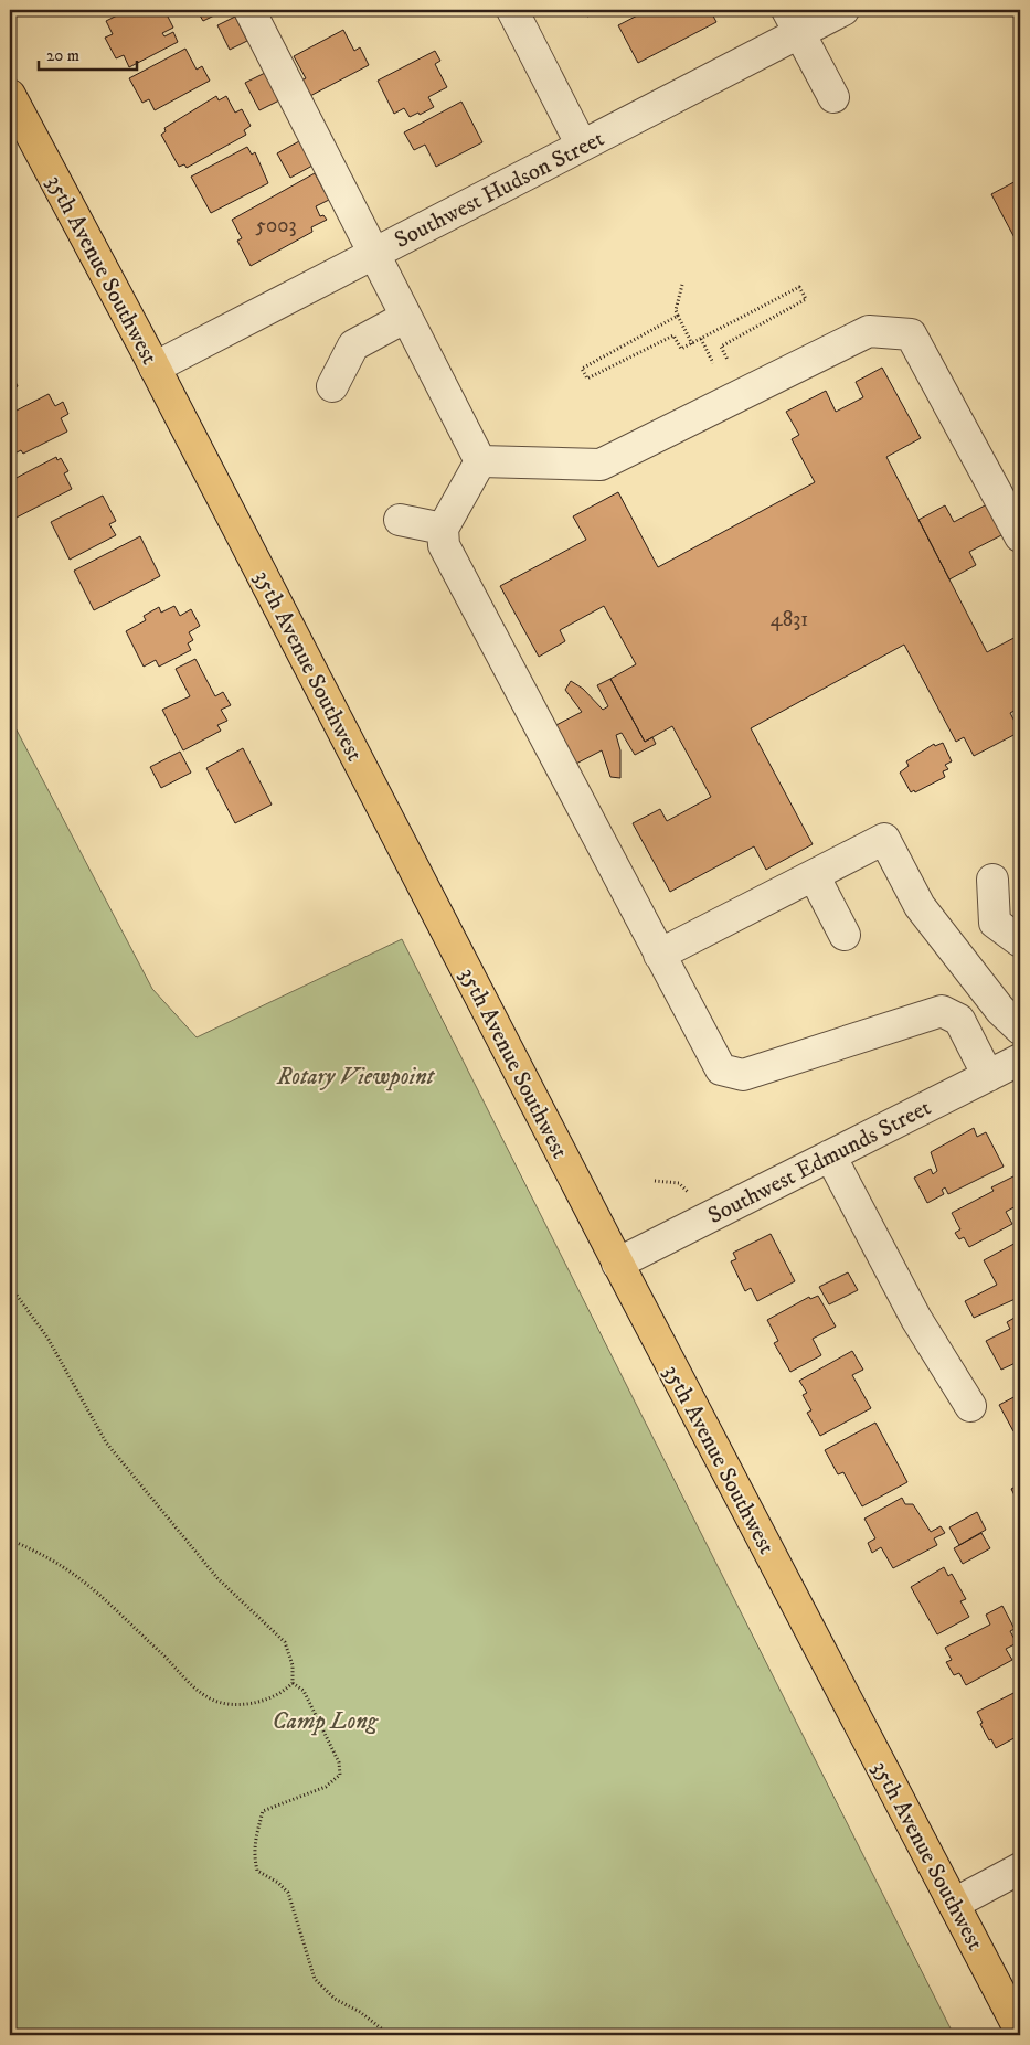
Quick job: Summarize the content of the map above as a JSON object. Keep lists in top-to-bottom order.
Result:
{
  "streets": {
    "main road": ["35th Avenue Southwest"],
    "street": ["Southwest Hudson Street", "Southwest Edmunds Street"]
  },
  "crossings": [
    ["Southwest Hudson Street", "35th Avenue Southwest"],
    ["35th Avenue Southwest", "Southwest Edmunds Street"]
  ],
  "parks": ["Rotary Viewpoint", "Camp Long"],
  "house_numbers": ["5003", "4831"],
  "scale_bar": "20 m"
}
